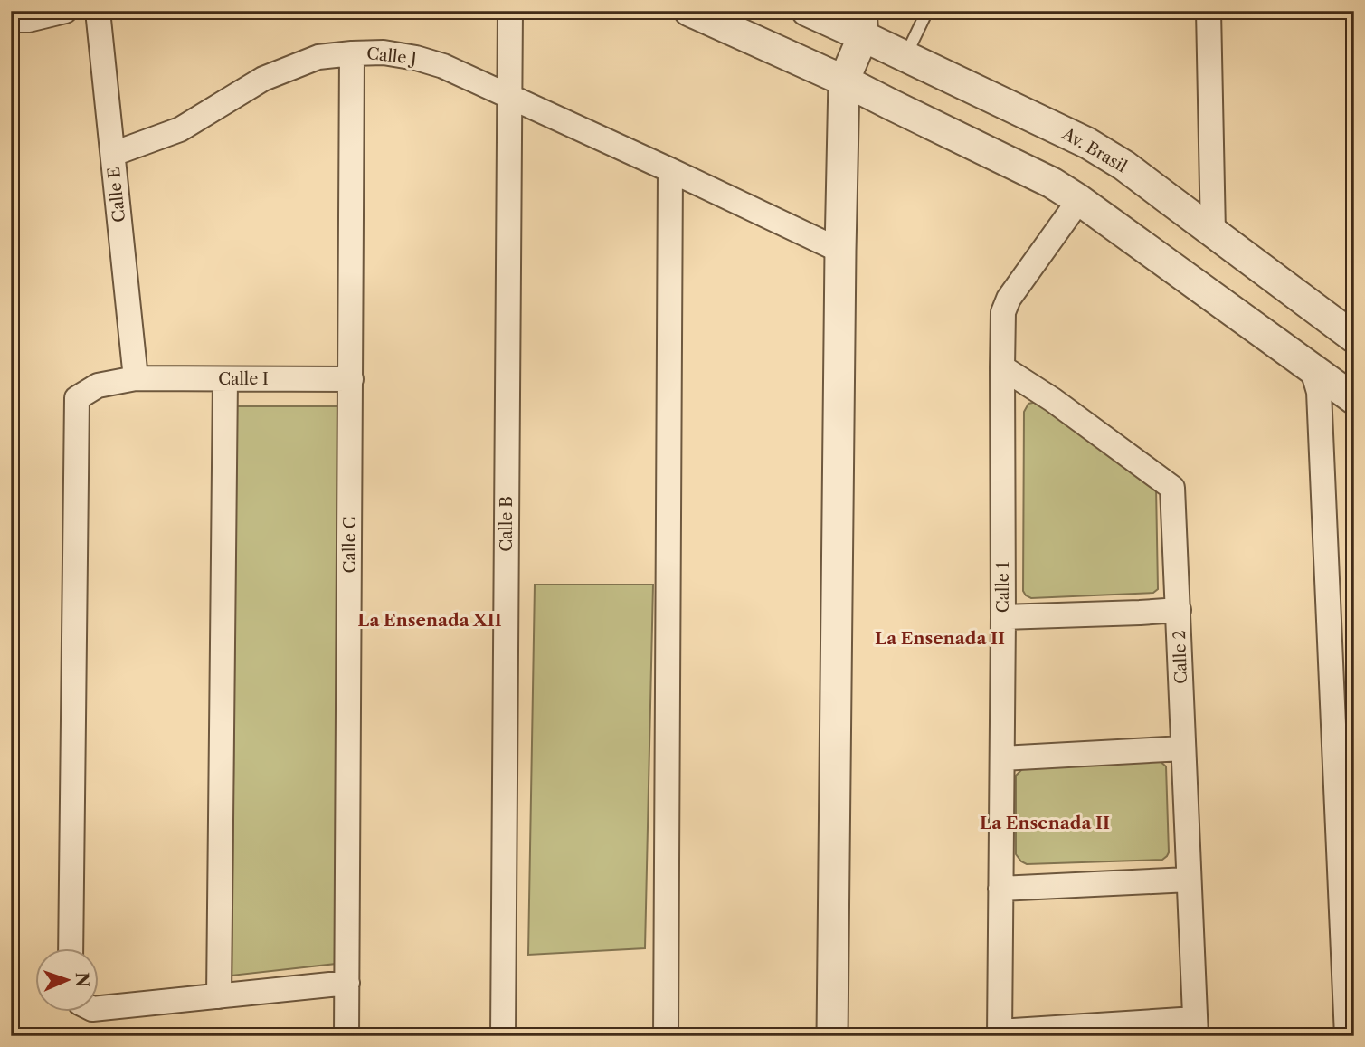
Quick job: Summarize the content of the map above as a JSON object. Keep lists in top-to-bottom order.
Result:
{
  "streets": {
    "street": [
      "Calle J",
      "Av. Brasil",
      "Calle E",
      "Calle I",
      "Calle B",
      "Calle C",
      "Calle 1",
      "Calle 2"
    ]
  },
  "crossings": [
    ["Calle J", "Calle E"],
    ["Calle J", "Calle B"],
    ["Calle J", "Calle C"],
    ["Calle E", "Calle I"],
    ["Calle I", "Calle C"],
    ["Calle 1", "Calle 2"]
  ],
  "districts": ["La Ensenada XII", "La Ensenada II", "La Ensenada II"],
  "north": "right"
}
